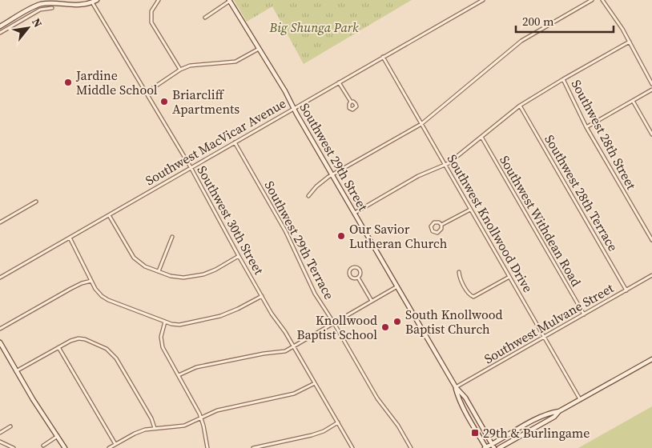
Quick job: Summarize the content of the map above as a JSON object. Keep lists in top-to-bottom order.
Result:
{
  "streets": {
    "main road": ["Southwest 29th Street"],
    "street": [
      "Southwest 28th Street",
      "Southwest MacVicar Avenue",
      "Southwest 28th Terrace",
      "Southwest 30th Street",
      "Southwest Withdean Road",
      "Southwest Knollwood Drive",
      "Southwest 29th Terrace",
      "Southwest Mulvane Street"
    ]
  },
  "crossings": [
    ["Southwest MacVicar Avenue", "Southwest 29th Street"],
    ["Southwest MacVicar Avenue", "Southwest 30th Street"],
    ["Southwest MacVicar Avenue", "Southwest Knollwood Drive"],
    ["Southwest MacVicar Avenue", "Southwest 29th Terrace"],
    ["Southwest 29th Street", "Southwest Mulvane Street"],
    ["Southwest 28th Terrace", "Southwest Mulvane Street"],
    ["Southwest Withdean Road", "Southwest Mulvane Street"],
    ["Southwest Knollwood Drive", "Southwest Mulvane Street"]
  ],
  "parks": ["Big Shunga Park"],
  "places": {
    "other": [
      "Jardine Middle School",
      "Briarcliff Apartments",
      "Our Savior Lutheran Church",
      "South Knollwood Baptist Church",
      "Knollwood Baptist School"
    ],
    "transit": ["29th & Burlingame"]
  },
  "scale_bar": "200 m",
  "north": "top right"
}
